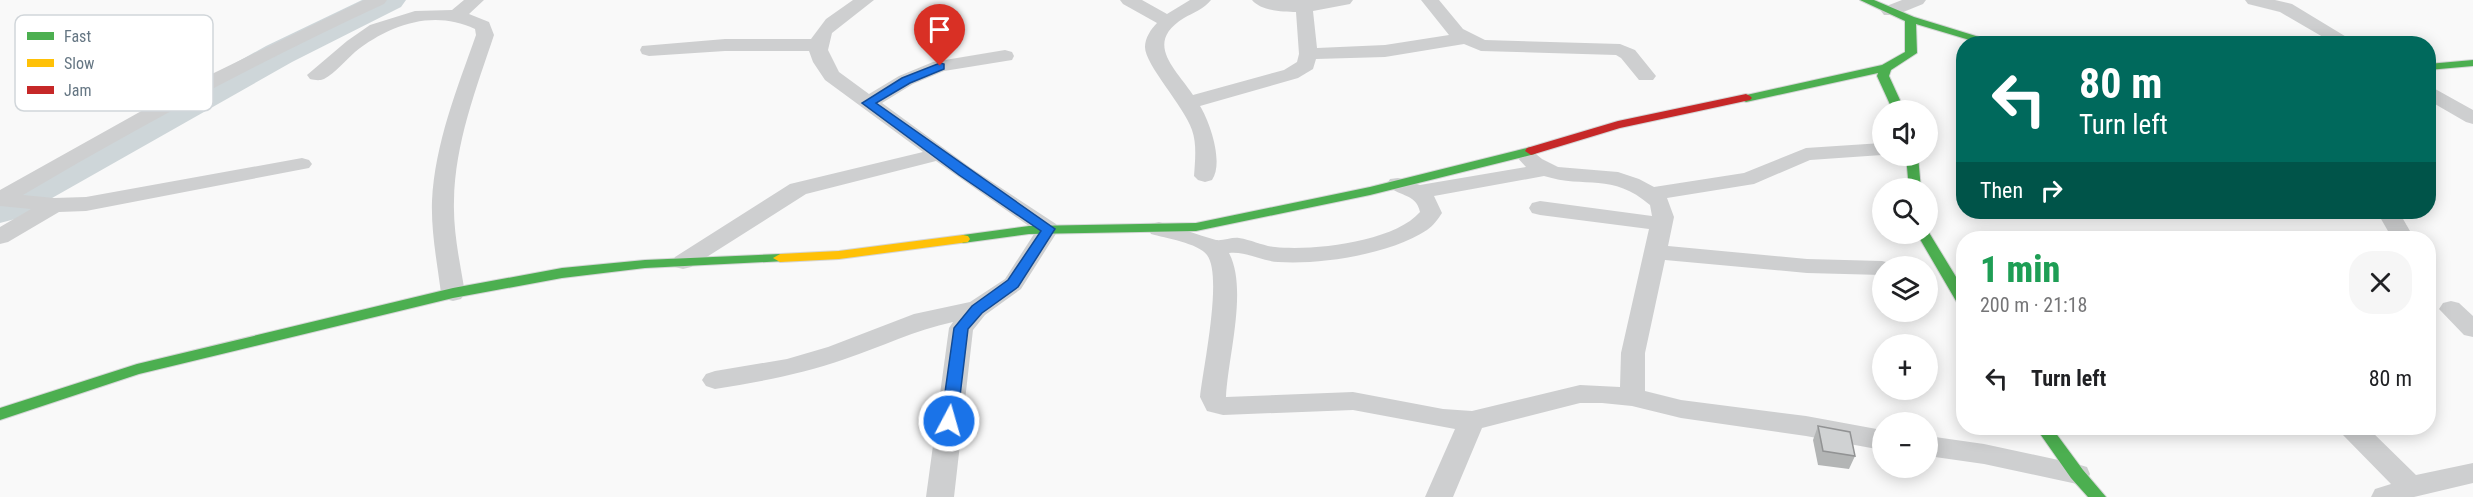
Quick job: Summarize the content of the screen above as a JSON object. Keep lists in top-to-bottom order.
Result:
{
  "legend": ["Fast", "Slow", "Jam"],
  "page": {
    "turn": ["80 m", "Turn left"],
    "map_buttons": ["+", "−"],
    "then": "Then",
    "heading": ["1 min", "200 m · 21:18"],
    "list": [
      {
        "name": "Turn left",
        "value": "80 m"
      }
    ]
  }
}
